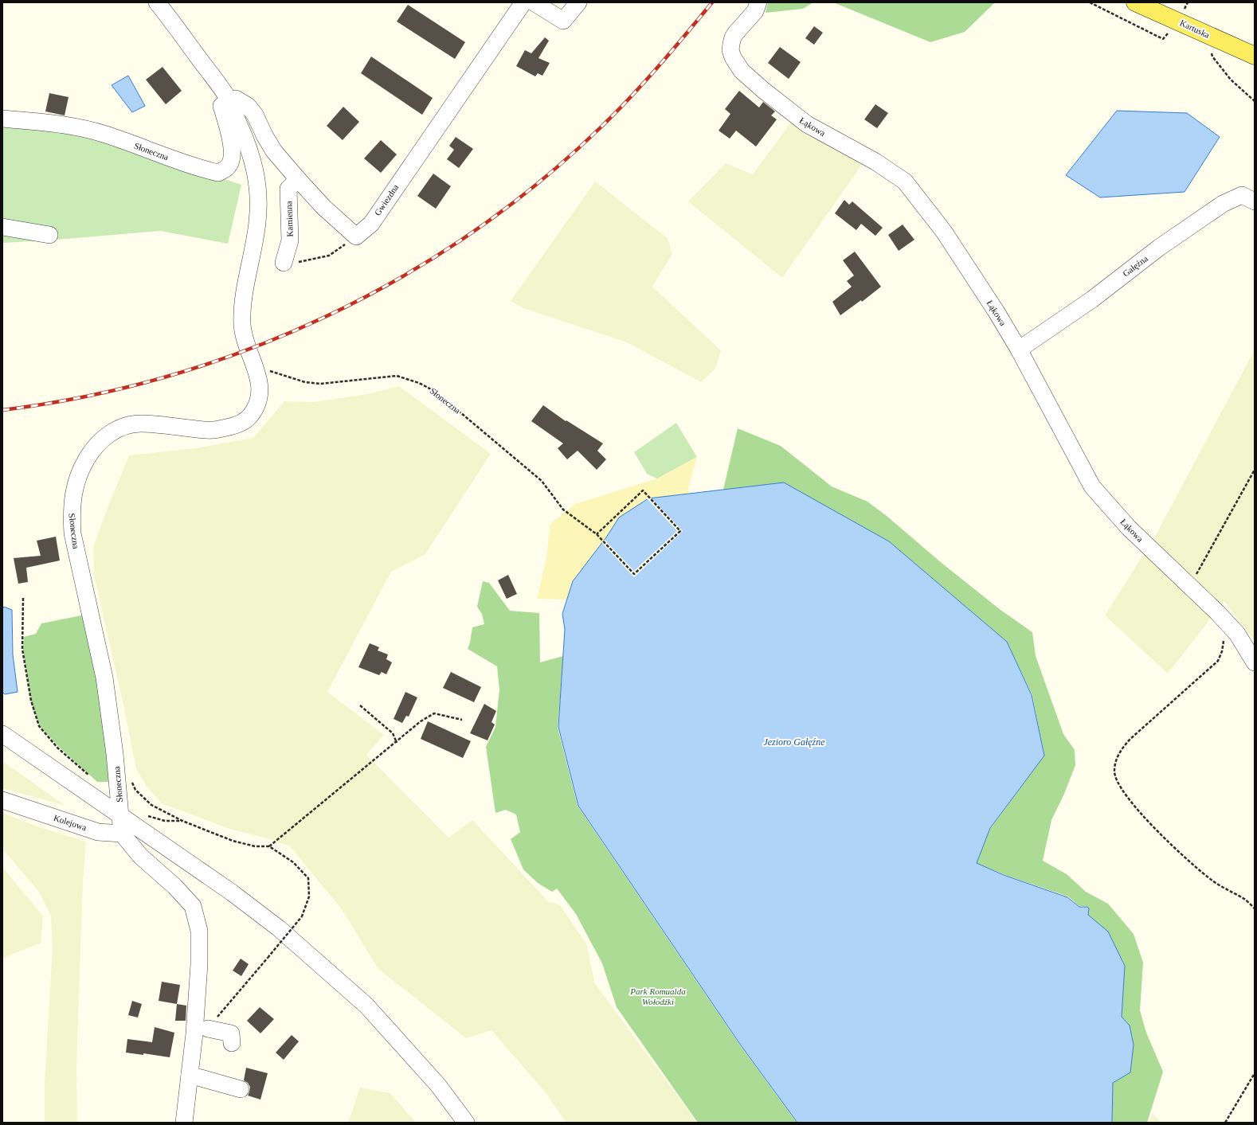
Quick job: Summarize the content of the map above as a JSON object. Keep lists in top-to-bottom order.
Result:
{
  "streets": {
    "main road": ["Kartuska"],
    "street": [
      "Łąkowa",
      "Słoneczna",
      "Gwiezdna",
      "Kamienna",
      "Gałęźna",
      "Kolejowa"
    ]
  },
  "crossings": [
    ["Łąkowa", "Gałęźna"]
  ],
  "water": ["Jezioro Gałęźne"],
  "parks": ["Park Romualda Wołodźki"]
}
